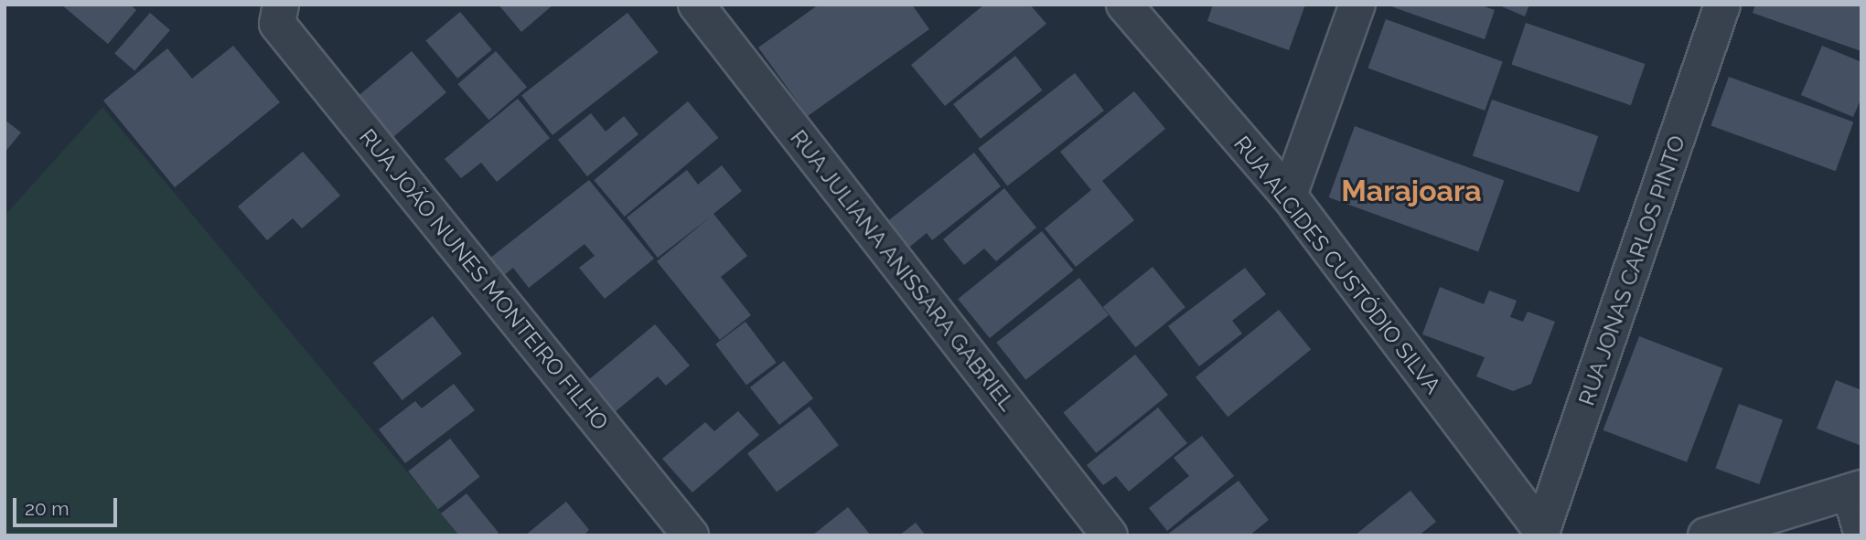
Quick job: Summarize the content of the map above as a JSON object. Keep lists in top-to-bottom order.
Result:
{
  "streets": {
    "street": [
      "RUA ALCIDES CUSTÓDIO SILVA",
      "RUA JULIANA ANISSARA GABRIEL",
      "RUA JONAS CARLOS PINTO",
      "RUA JOÃO NUNES MONTEIRO FILHO"
    ]
  },
  "crossings": [
    ["RUA ALCIDES CUSTÓDIO SILVA", "RUA JONAS CARLOS PINTO"]
  ],
  "districts": ["Marajoara"],
  "scale_bar": "20 m"
}
